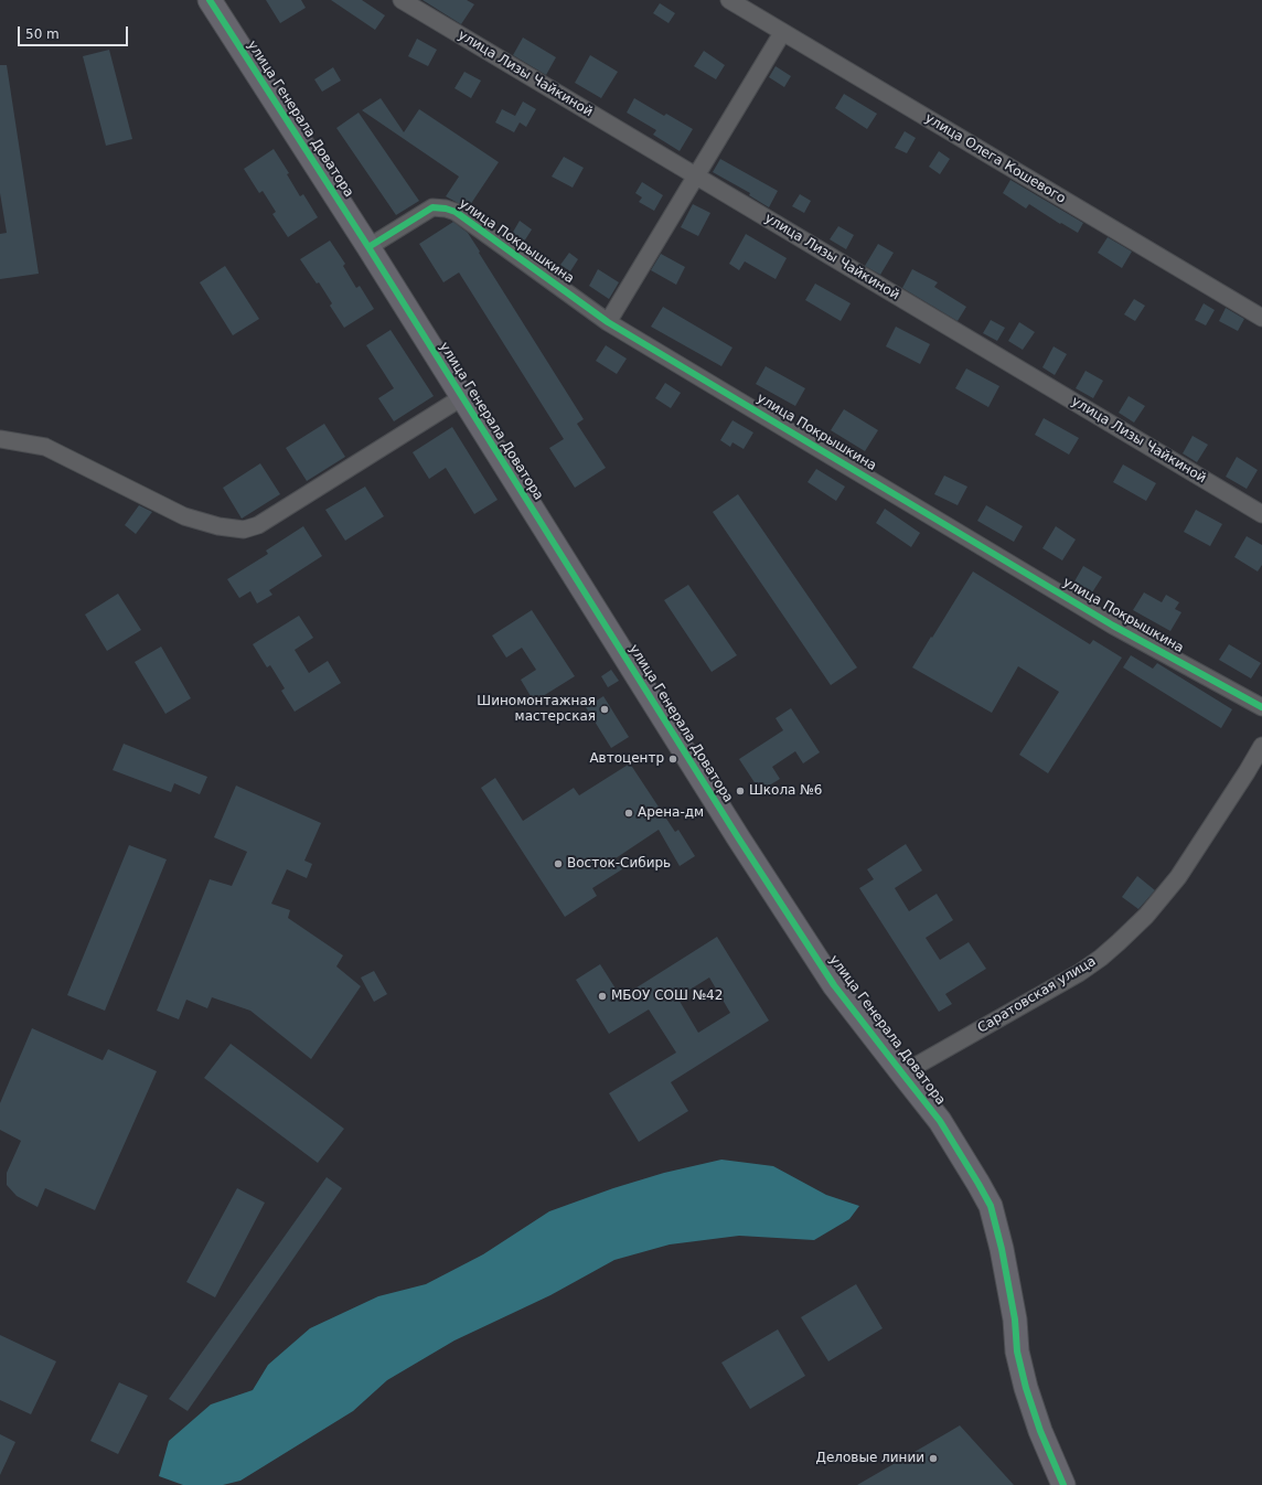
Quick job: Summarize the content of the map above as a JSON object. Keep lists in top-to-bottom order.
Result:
{
  "streets": {
    "street": [
      "улица Лизы Чайкиной",
      "улица Генерала Доватора",
      "улица Олега Кошевого",
      "улица Покрышкина",
      "Саратовская улица"
    ]
  },
  "crossings": [
    ["улица Генерала Доватора", "улица Покрышкина"],
    ["улица Генерала Доватора", "Саратовская улица"]
  ],
  "places": [
    "Шиномонтажная мастерская",
    "Автоцентр",
    "Школа №6",
    "Арена-дм",
    "Восток-Сибирь",
    "МБОУ СОШ №42",
    "Деловые линии"
  ],
  "scale_bar": "50 m"
}
